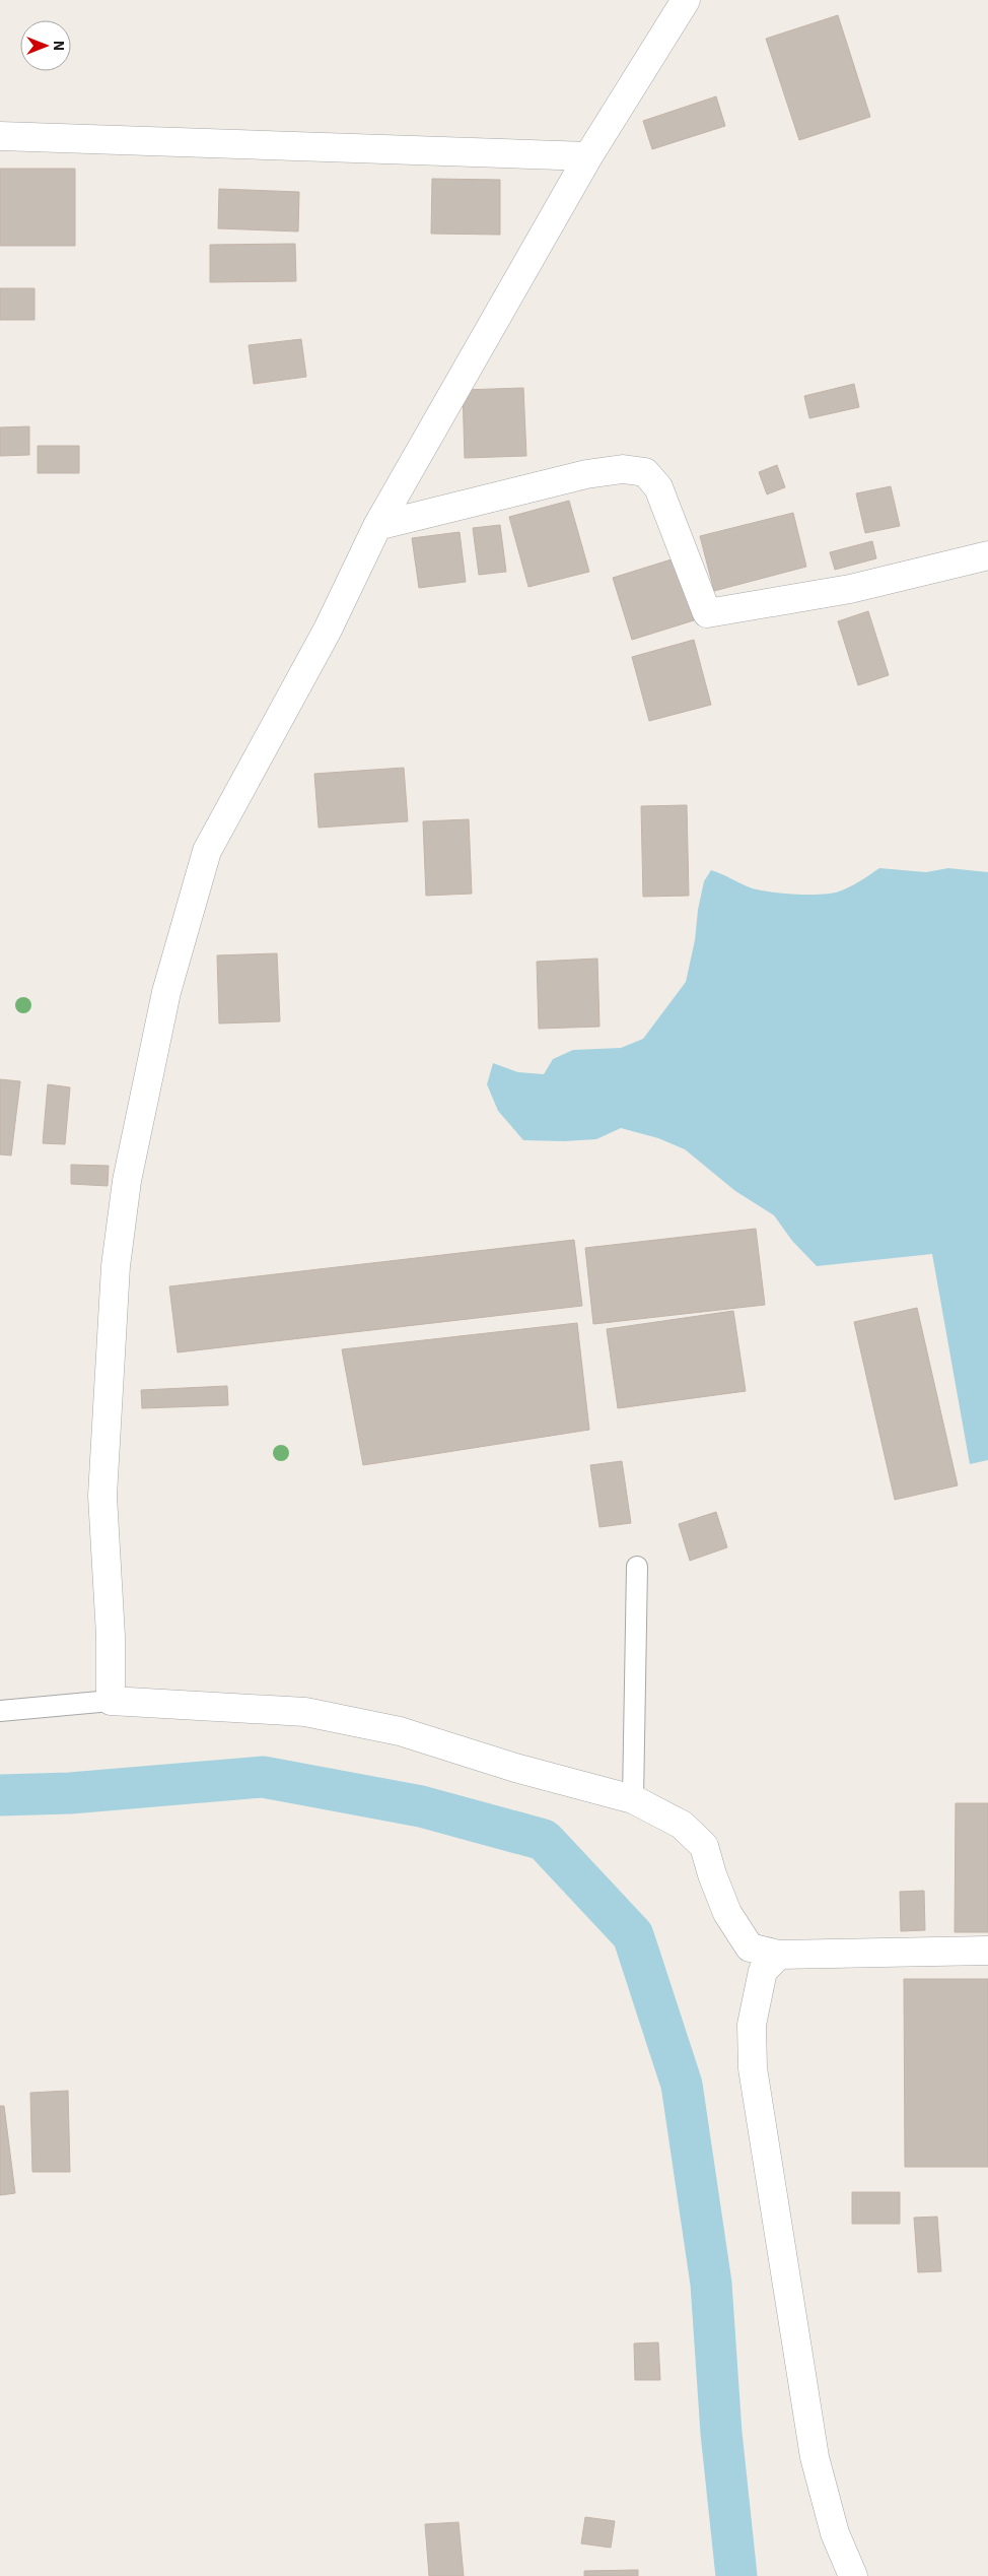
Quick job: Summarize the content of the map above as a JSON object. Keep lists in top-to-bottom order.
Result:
{
  "north": "right"
}
